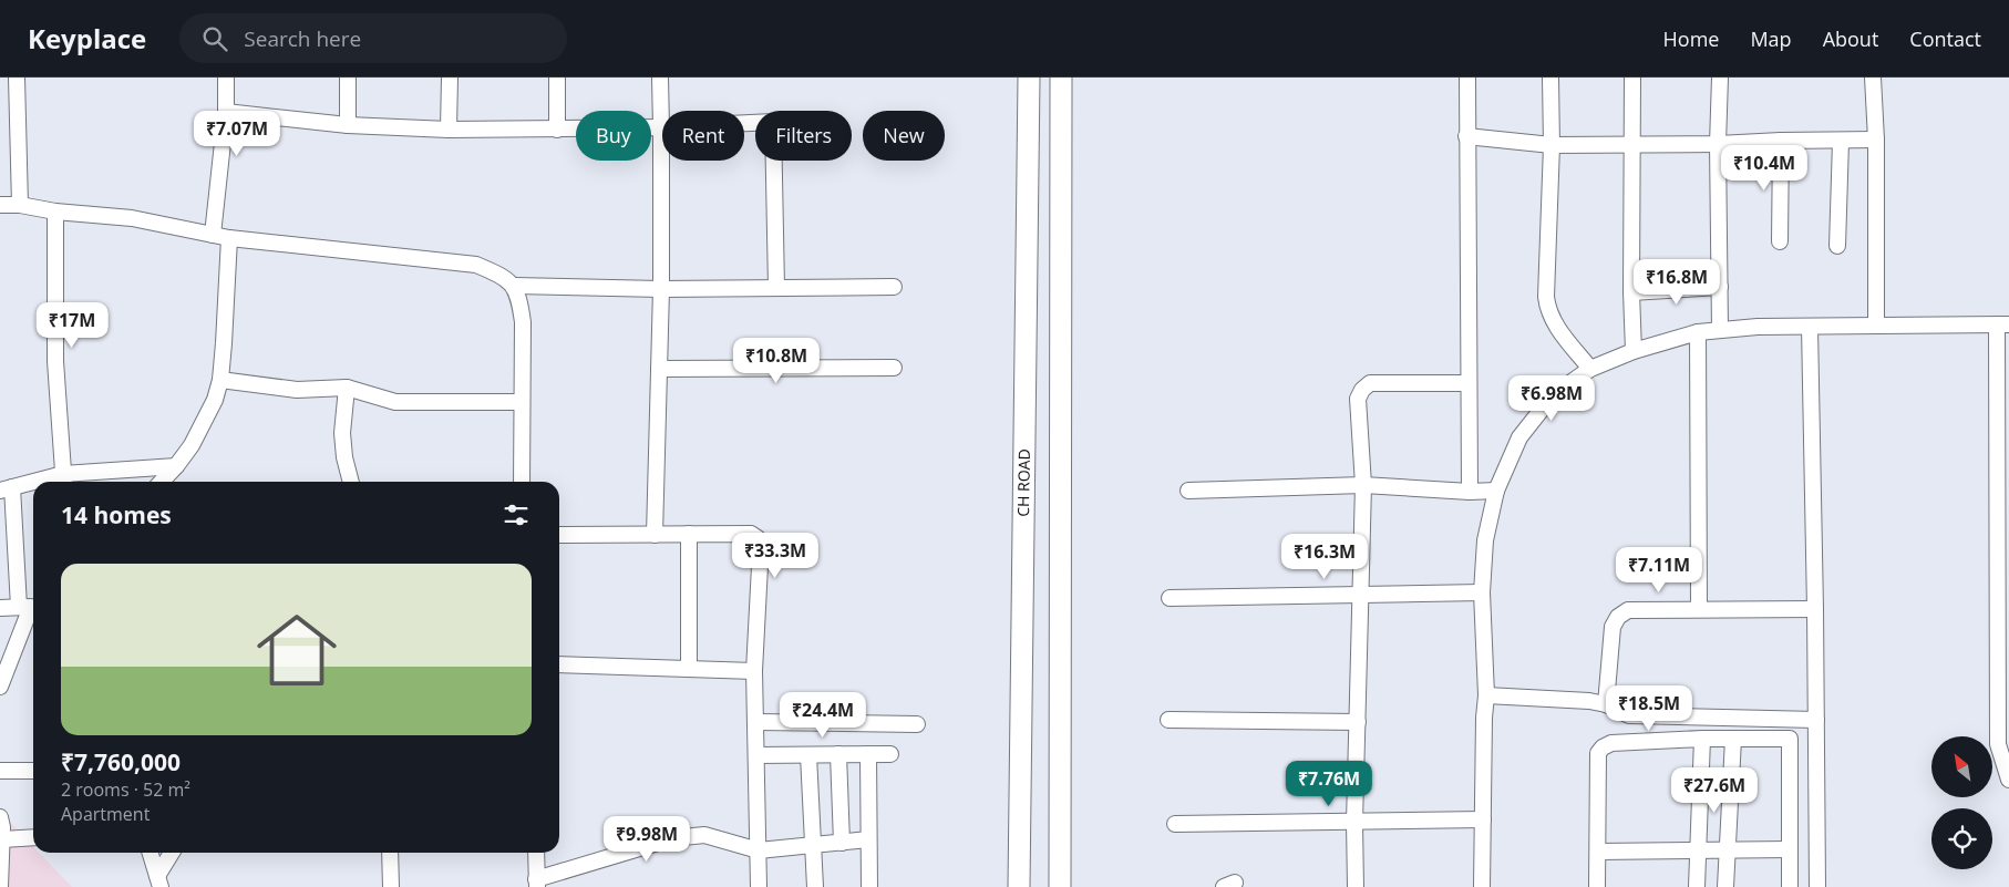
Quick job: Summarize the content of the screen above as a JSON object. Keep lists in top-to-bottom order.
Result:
{
  "streets": {
    "street": ["CH ROAD"]
  },
  "north": "top left",
  "page": {
    "header": "Keyplace",
    "search": "Search here",
    "nav": [
      "Home",
      "Map",
      "About",
      "Contact"
    ],
    "price": [
      "₹7.07M",
      "₹10.4M",
      "₹16.8M",
      "₹17M",
      "₹10.8M",
      "₹6.98M",
      "₹33.3M",
      "₹16.3M",
      "₹7.11M",
      "₹18.5M",
      "₹24.4M",
      "₹7.76M",
      "₹27.6M",
      "₹9.98M"
    ],
    "chip": [
      "Buy",
      "Rent",
      "Filters",
      "New"
    ],
    "heading": "14 homes",
    "list": [
      {
        "name": "₹7,760,000",
        "note": "2 rooms · 52 m² · Apartment"
      }
    ]
  }
}
